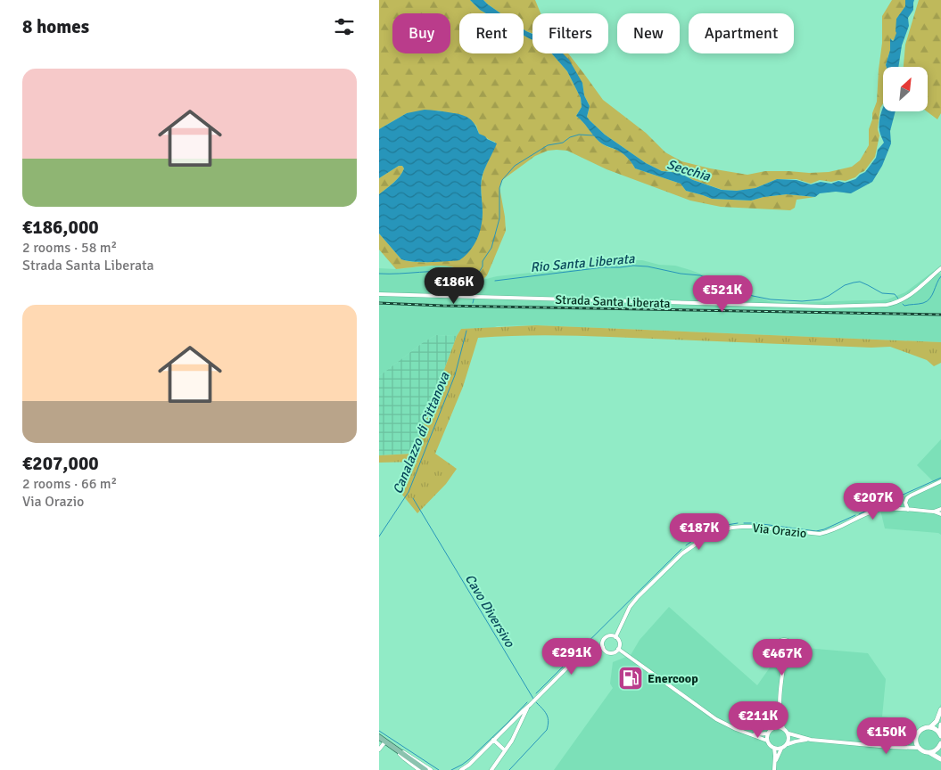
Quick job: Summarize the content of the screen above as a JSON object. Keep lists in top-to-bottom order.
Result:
{
  "streets": {
    "street": ["Strada Santa Liberata", "Via Orazio"]
  },
  "water": [
    "Secchia",
    "Rio Santa Liberata",
    "Canalazzo di Cittanova",
    "Cavo Diversivo"
  ],
  "places": {
    "fuel station": ["Enercoop"]
  },
  "north": "top right",
  "page": {
    "heading": "8 homes",
    "chip": [
      "Buy",
      "Rent",
      "Filters",
      "New",
      "Apartment"
    ],
    "list": [
      {
        "name": "€186,000",
        "note": "2 rooms · 58 m² · Strada Santa Liberata"
      },
      {
        "name": "€207,000",
        "note": "2 rooms · 66 m² · Via Orazio"
      }
    ],
    "price": [
      "€186K",
      "€521K",
      "€207K",
      "€187K",
      "€291K",
      "€467K",
      "€211K",
      "€150K"
    ]
  }
}
